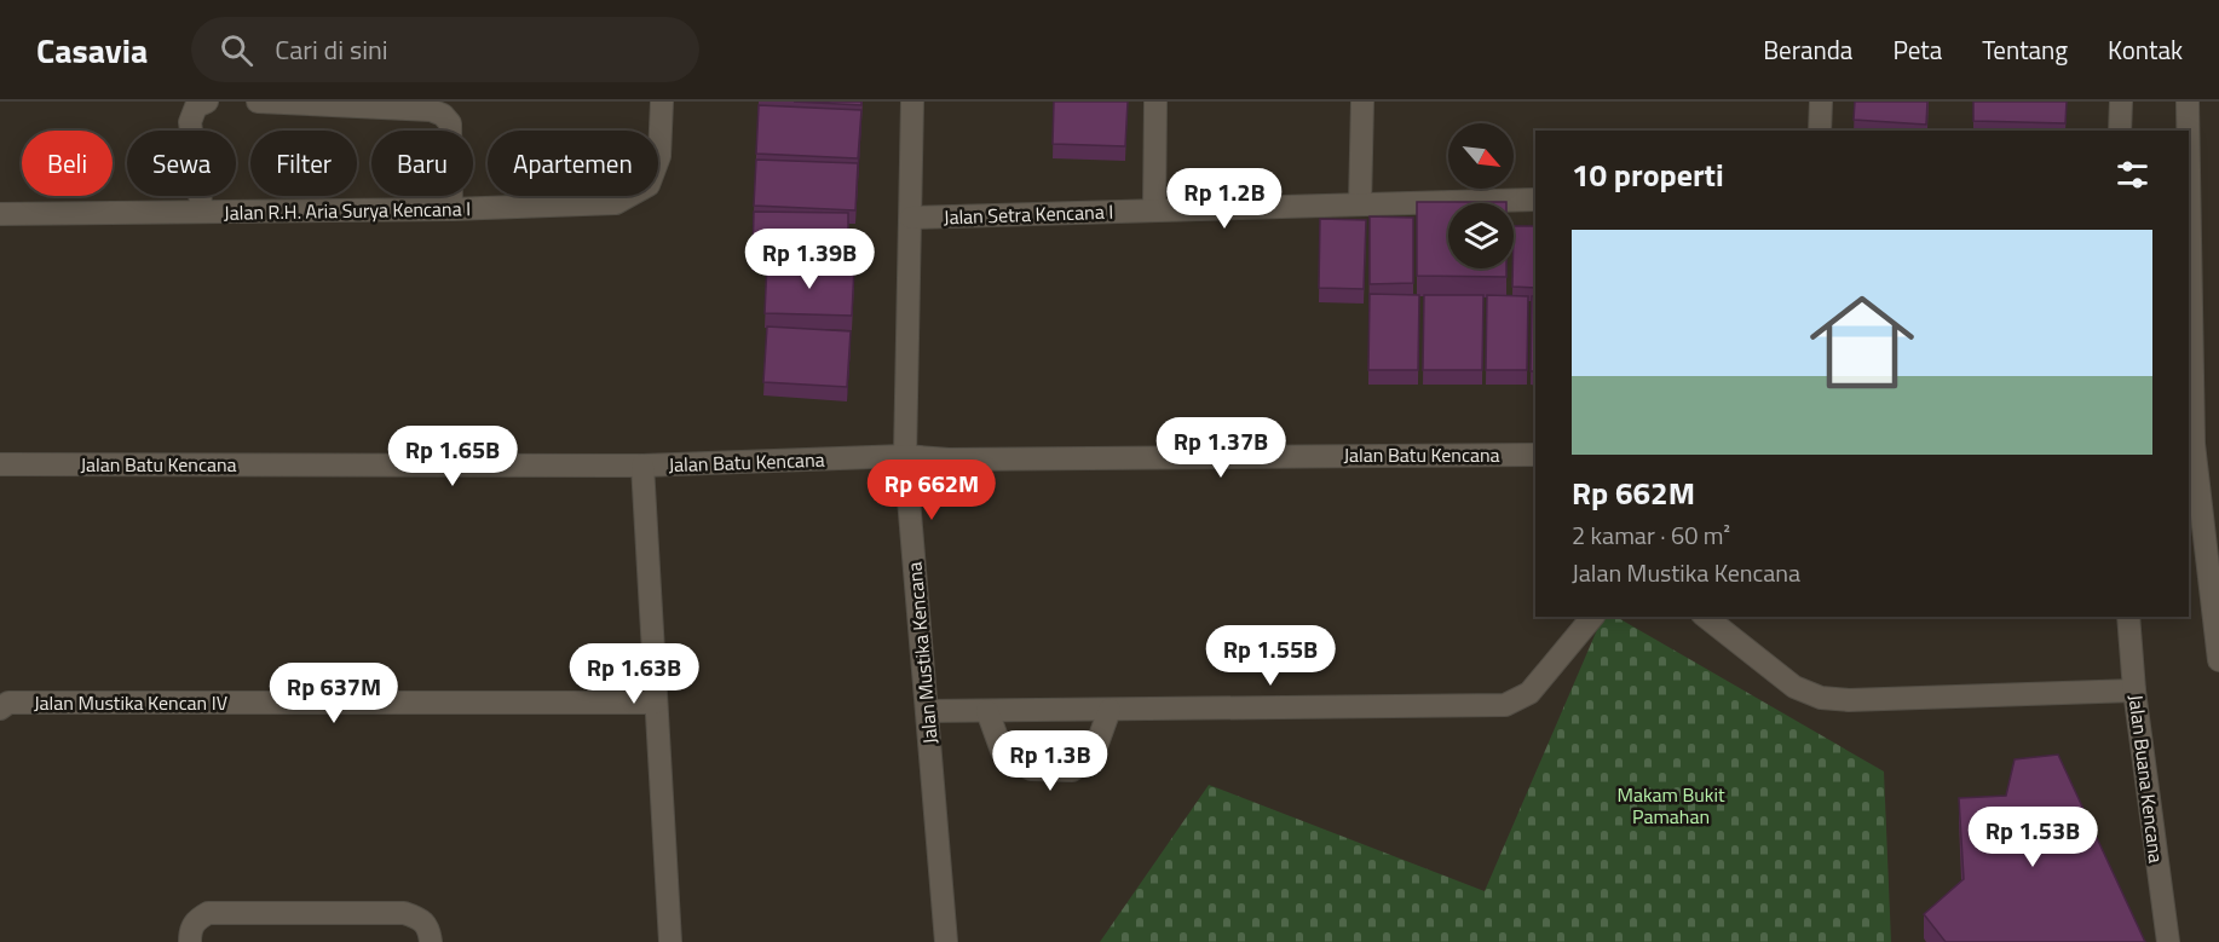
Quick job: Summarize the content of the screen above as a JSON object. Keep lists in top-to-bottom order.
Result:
{
  "streets": {
    "street": [
      "Jalan R.H. Aria Surya Kencana I",
      "Jalan Setra Kencana I",
      "Jalan Batu Kencana",
      "Jalan Mustika Kencana",
      "Jalan Mustika Kencan IV",
      "Jalan Buana Kencana"
    ]
  },
  "crossings": [
    ["Jalan Setra Kencana I", "Jalan Mustika Kencana"],
    ["Jalan Batu Kencana", "Jalan Mustika Kencana"]
  ],
  "parks": ["Makam Bukit Pamahan"],
  "north": "bottom right",
  "page": {
    "header": "Casavia",
    "search": "Cari di sini",
    "nav": [
      "Beranda",
      "Peta",
      "Tentang",
      "Kontak"
    ],
    "chip": [
      "Beli",
      "Sewa",
      "Filter",
      "Baru",
      "Apartemen"
    ],
    "heading": "10 properti",
    "price": [
      "Rp 1.2B",
      "Rp 1.39B",
      "Rp 1.37B",
      "Rp 1.65B",
      "Rp 662M",
      "Rp 1.55B",
      "Rp 1.63B",
      "Rp 637M",
      "Rp 1.3B",
      "Rp 1.53B"
    ],
    "list": [
      {
        "name": "Rp 662M",
        "note": "2 kamar · 60 m² · Jalan Mustika Kencana"
      }
    ]
  }
}
